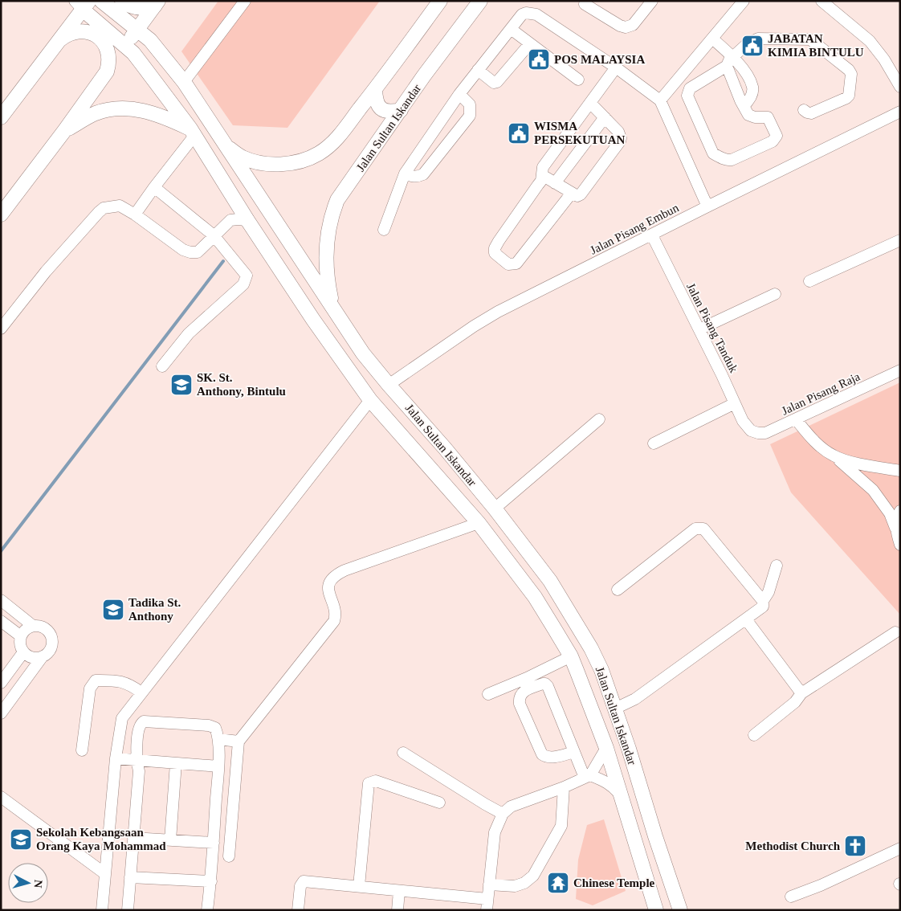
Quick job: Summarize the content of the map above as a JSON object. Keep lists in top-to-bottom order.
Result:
{
  "streets": {
    "main road": ["Jalan Sultan Iskandar"],
    "street": ["Jalan Pisang Embun", "Jalan Pisang Tanduk", "Jalan Pisang Raja"]
  },
  "crossings": [
    ["Jalan Sultan Iskandar", "Jalan Pisang Embun"],
    ["Jalan Pisang Embun", "Jalan Pisang Tanduk"],
    ["Jalan Pisang Tanduk", "Jalan Pisang Raja"]
  ],
  "places": {
    "public building": ["JABATAN KIMIA BINTULU", "POS MALAYSIA", "WISMA PERSEKUTUAN"],
    "school or university": ["SK. St. Anthony, Bintulu", "Tadika St. Anthony", "Sekolah Kebangsaan Orang Kaya Mohammad"],
    "church": ["Methodist Church"],
    "temple": ["Chinese Temple"]
  },
  "north": "right"
}
